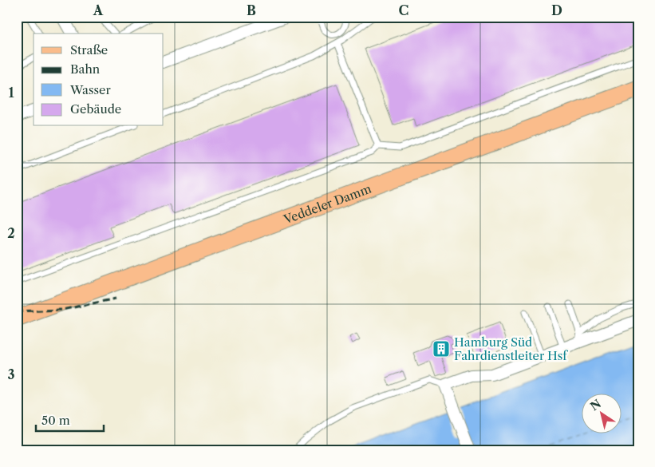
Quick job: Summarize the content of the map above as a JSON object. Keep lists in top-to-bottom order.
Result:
{
  "streets": {
    "main road": ["Veddeler Damm"]
  },
  "places": {
    "building": ["Hamburg Süd Fahrdienstleiter Hsf"]
  },
  "legend": [
    "Straße",
    "Bahn",
    "Wasser",
    "Gebäude"
  ],
  "scale_bar": "50 m",
  "north": "top left",
  "grid": {
    "columns": [
      "A",
      "B",
      "C",
      "D"
    ],
    "rows": ["1", "2", "3"]
  }
}
